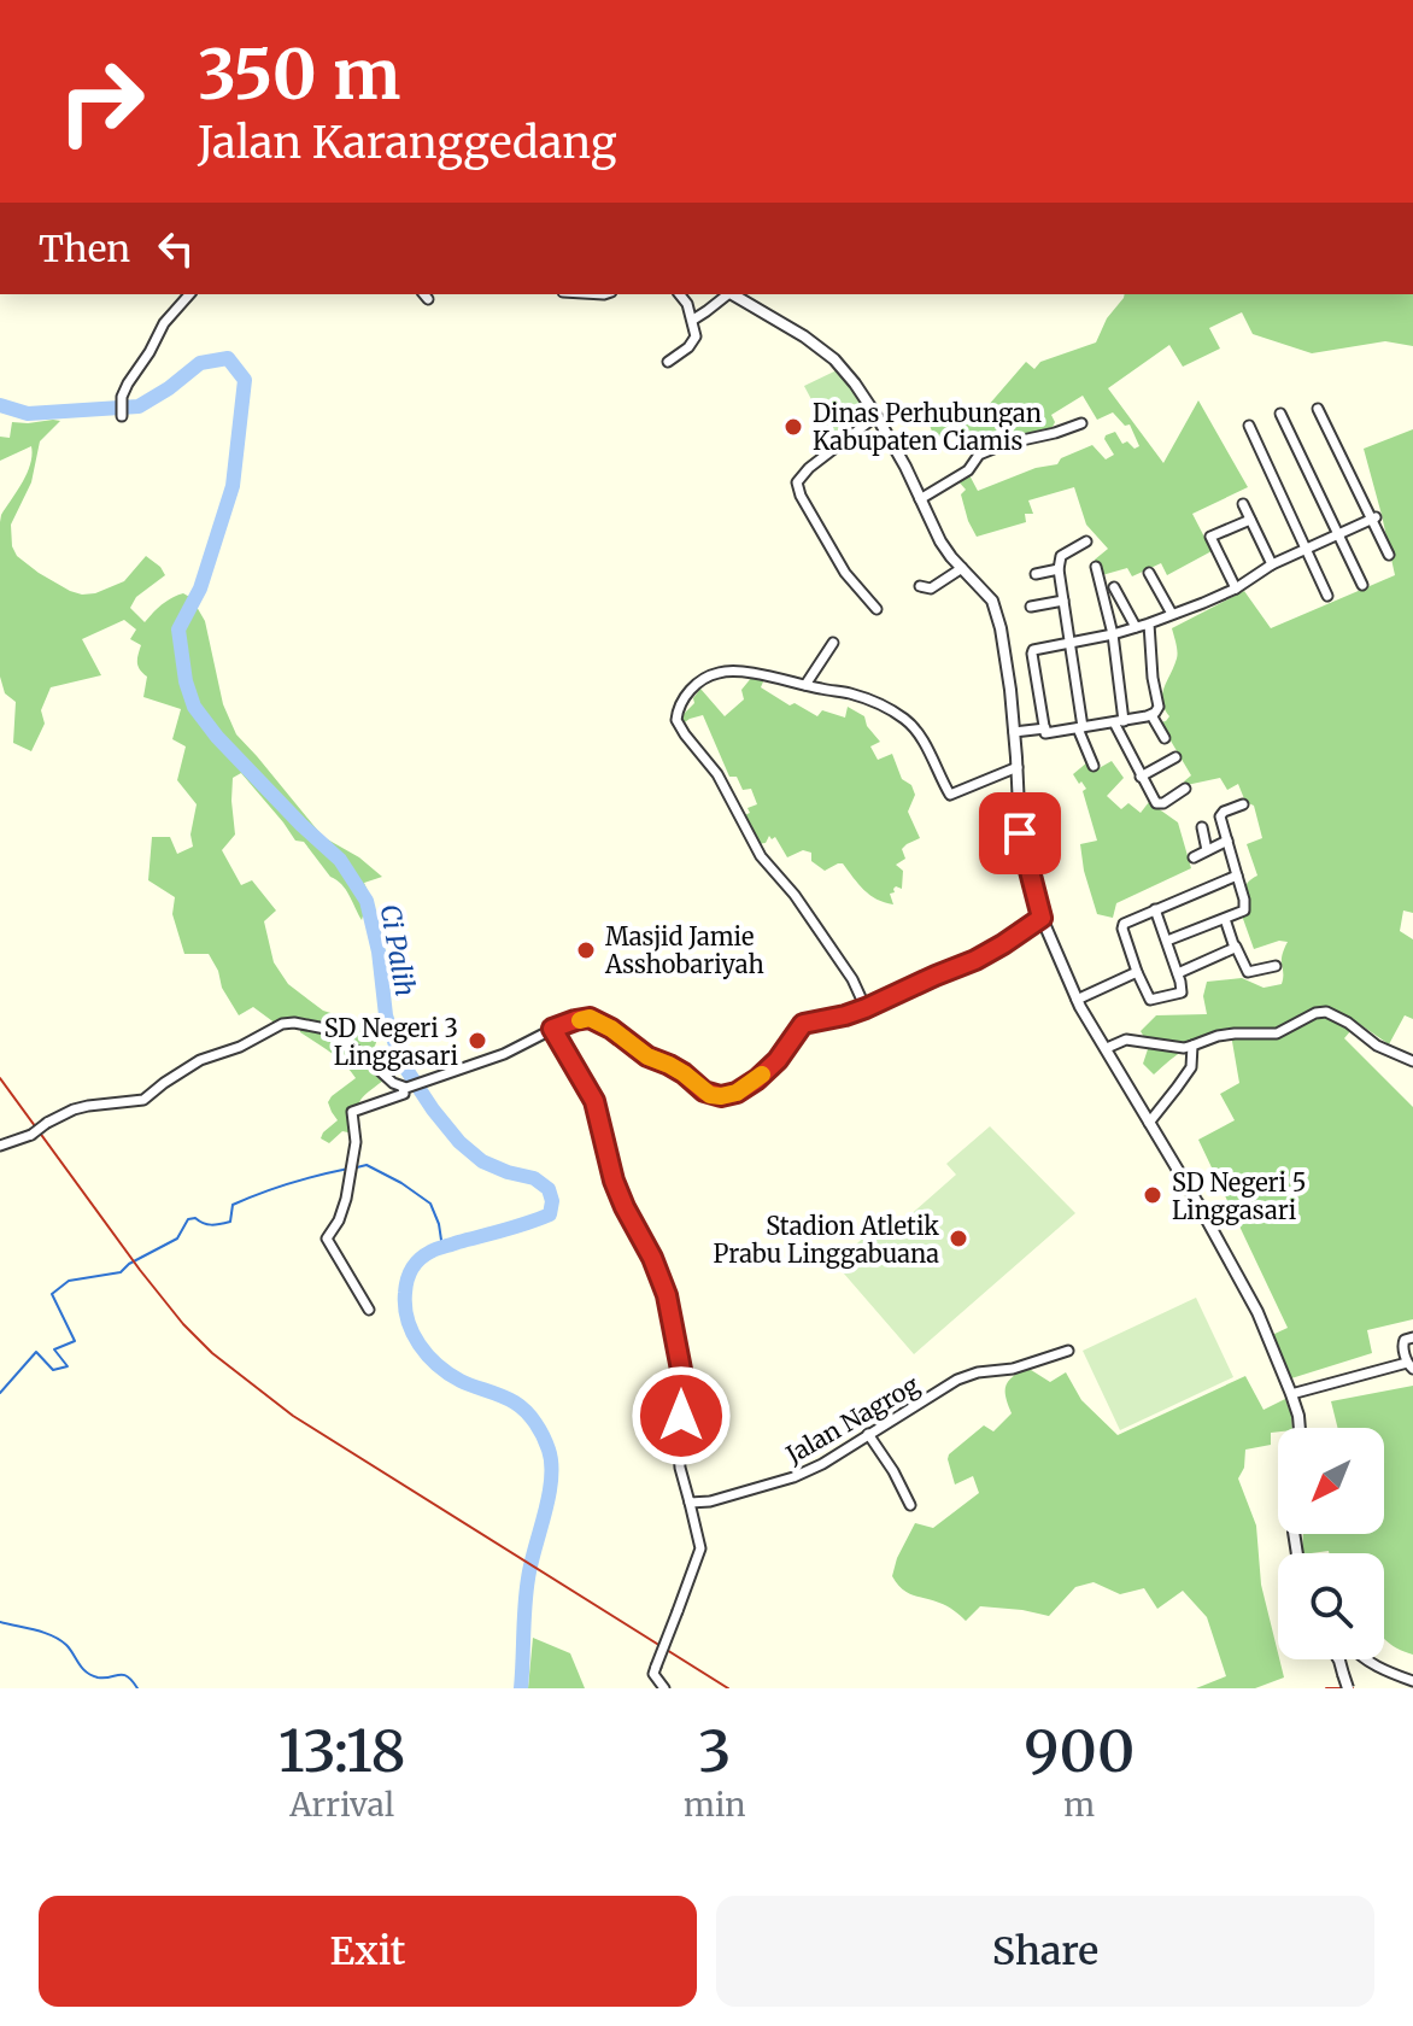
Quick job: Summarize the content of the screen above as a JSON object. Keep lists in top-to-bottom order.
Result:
{
  "streets": {
    "street": ["Jalan Nagrog"]
  },
  "water": ["Ci Palih"],
  "places": [
    "Dinas Perhubungan Kabupaten Ciamis",
    "Masjid Jamie Asshobariyah",
    "SD Negeri 3 Linggasari",
    "SD Negeri 5 Linggasari",
    "Stadion Atletik Prabu Linggabuana"
  ],
  "north": "bottom left",
  "page": {
    "turn": ["350 m", "Jalan Karanggedang"],
    "then": "Then",
    "eta": [
      "13:18",
      "Arrival",
      "3",
      "min",
      "900",
      "m"
    ],
    "buttons": ["Exit", "Share"]
  }
}
